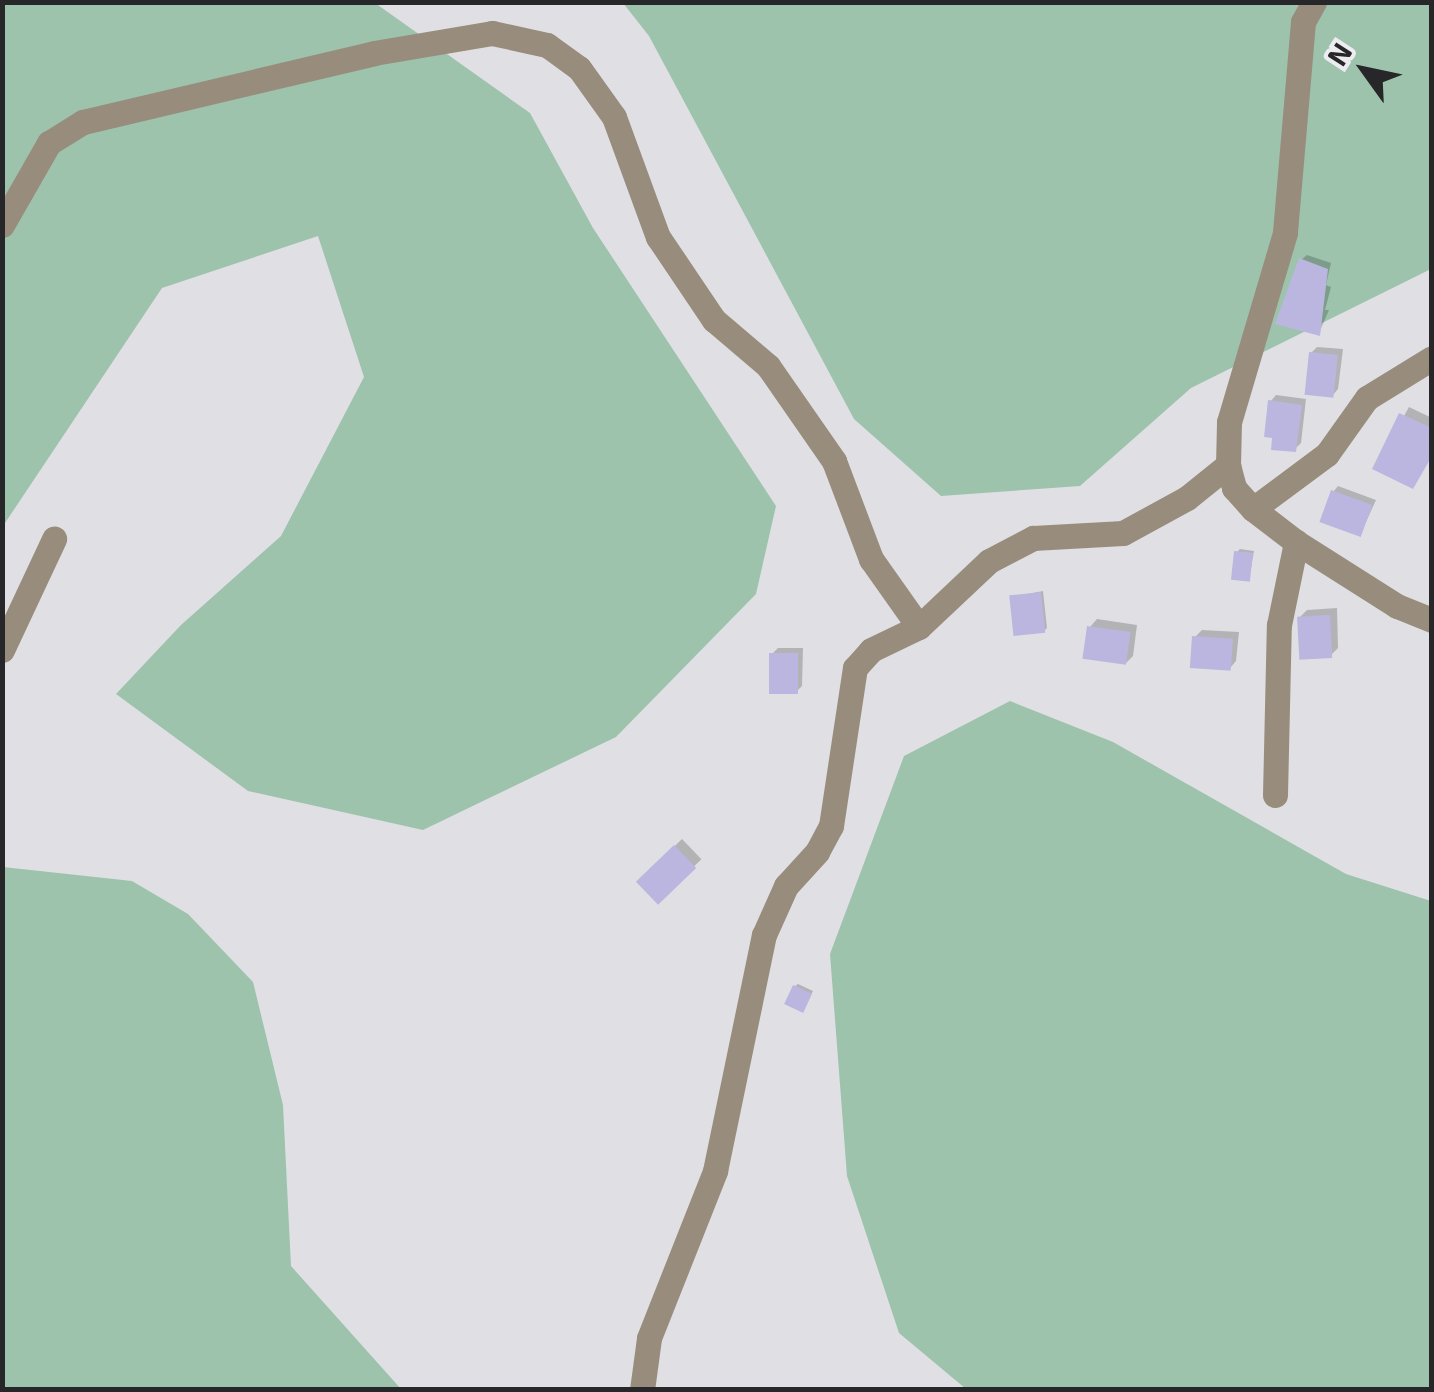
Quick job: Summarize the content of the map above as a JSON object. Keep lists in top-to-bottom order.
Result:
{
  "north": "top left"
}
